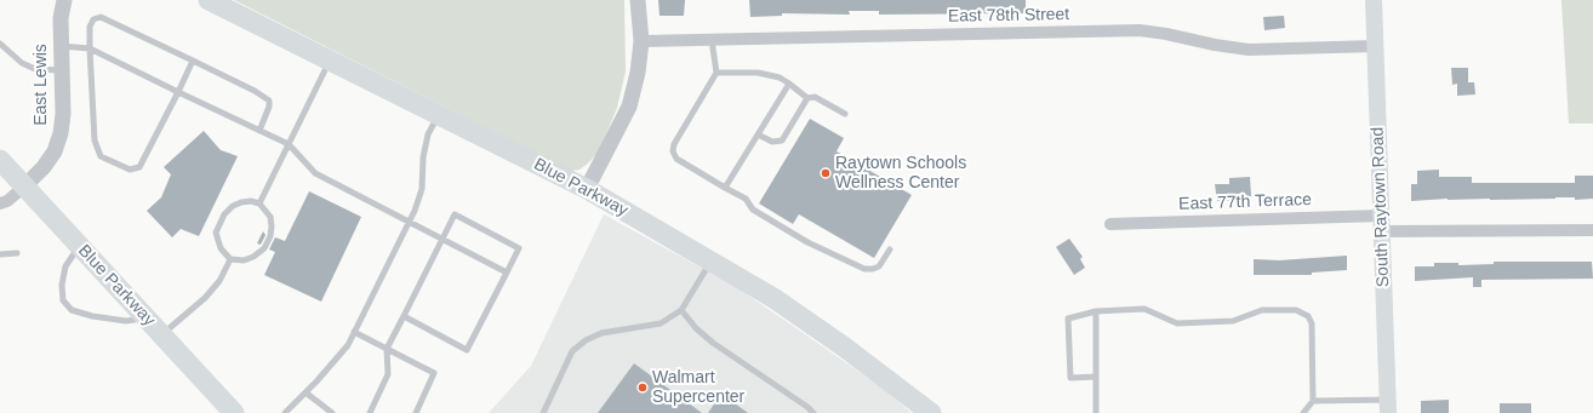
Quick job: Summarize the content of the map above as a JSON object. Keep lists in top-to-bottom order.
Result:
{
  "streets": {
    "highway": ["Blue Parkway"],
    "main road": ["South Raytown Road"],
    "street": ["East 78th Street", "East Lewis", "East 77th Terrace"]
  },
  "crossings": [
    ["East 78th Street", "South Raytown Road"],
    ["East Lewis", "Blue Parkway"],
    ["East 77th Terrace", "South Raytown Road"]
  ],
  "places": ["Raytown Schools Wellness Center", "Walmart Supercenter"]
}
